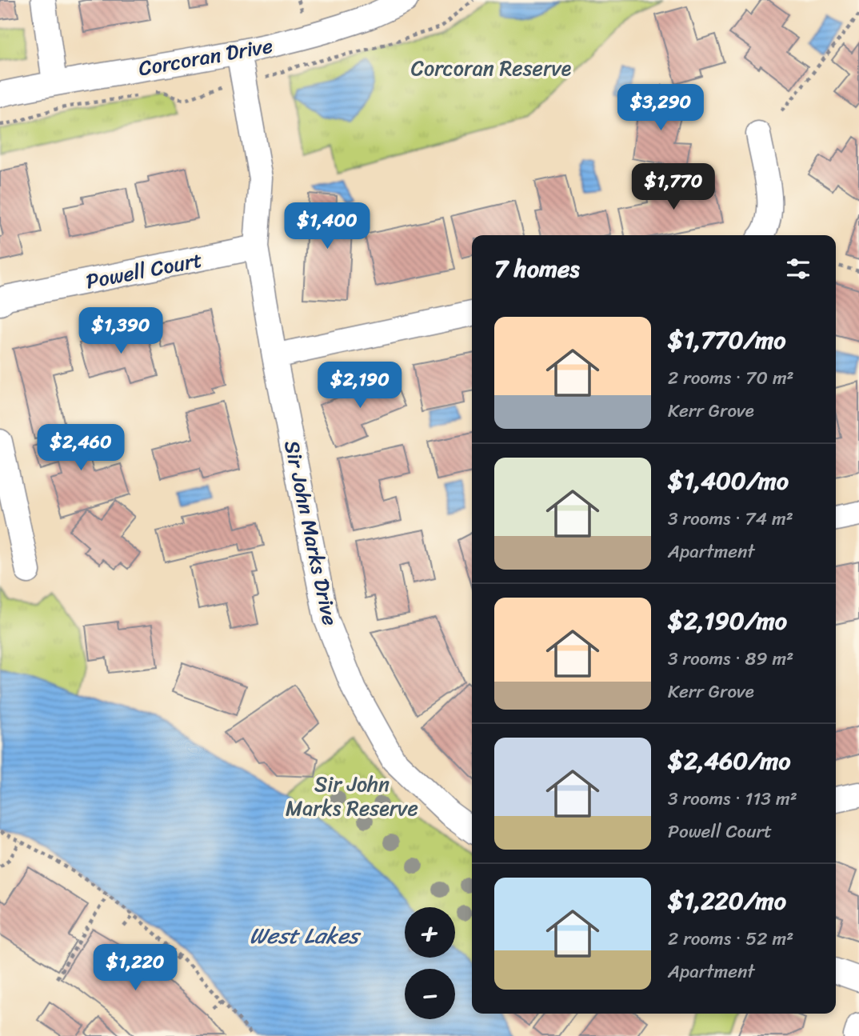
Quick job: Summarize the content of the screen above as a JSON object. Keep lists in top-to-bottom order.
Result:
{
  "streets": {
    "street": ["Corcoran Drive", "Powell Court", "Sir John Marks Drive"]
  },
  "crossings": [
    ["Corcoran Drive", "Sir John Marks Drive"],
    ["Powell Court", "Sir John Marks Drive"]
  ],
  "water": ["West Lakes"],
  "parks": ["Corcoran Reserve", "Sir John Marks Reserve"],
  "page": {
    "price": [
      "$3,290",
      "$1,770",
      "$1,400",
      "$1,390",
      "$2,190",
      "$2,460",
      "$1,220"
    ],
    "heading": "7 homes",
    "list": [
      {
        "name": "$1,770/mo",
        "note": "2 rooms · 70 m² · Kerr Grove"
      },
      {
        "name": "$1,400/mo",
        "note": "3 rooms · 74 m² · Apartment"
      },
      {
        "name": "$2,190/mo",
        "note": "3 rooms · 89 m² · Kerr Grove"
      },
      {
        "name": "$2,460/mo",
        "note": "3 rooms · 113 m² · Powell Court"
      },
      {
        "name": "$1,220/mo",
        "note": "2 rooms · 52 m² · Apartment"
      }
    ],
    "map_buttons": ["+", "−"]
  }
}
